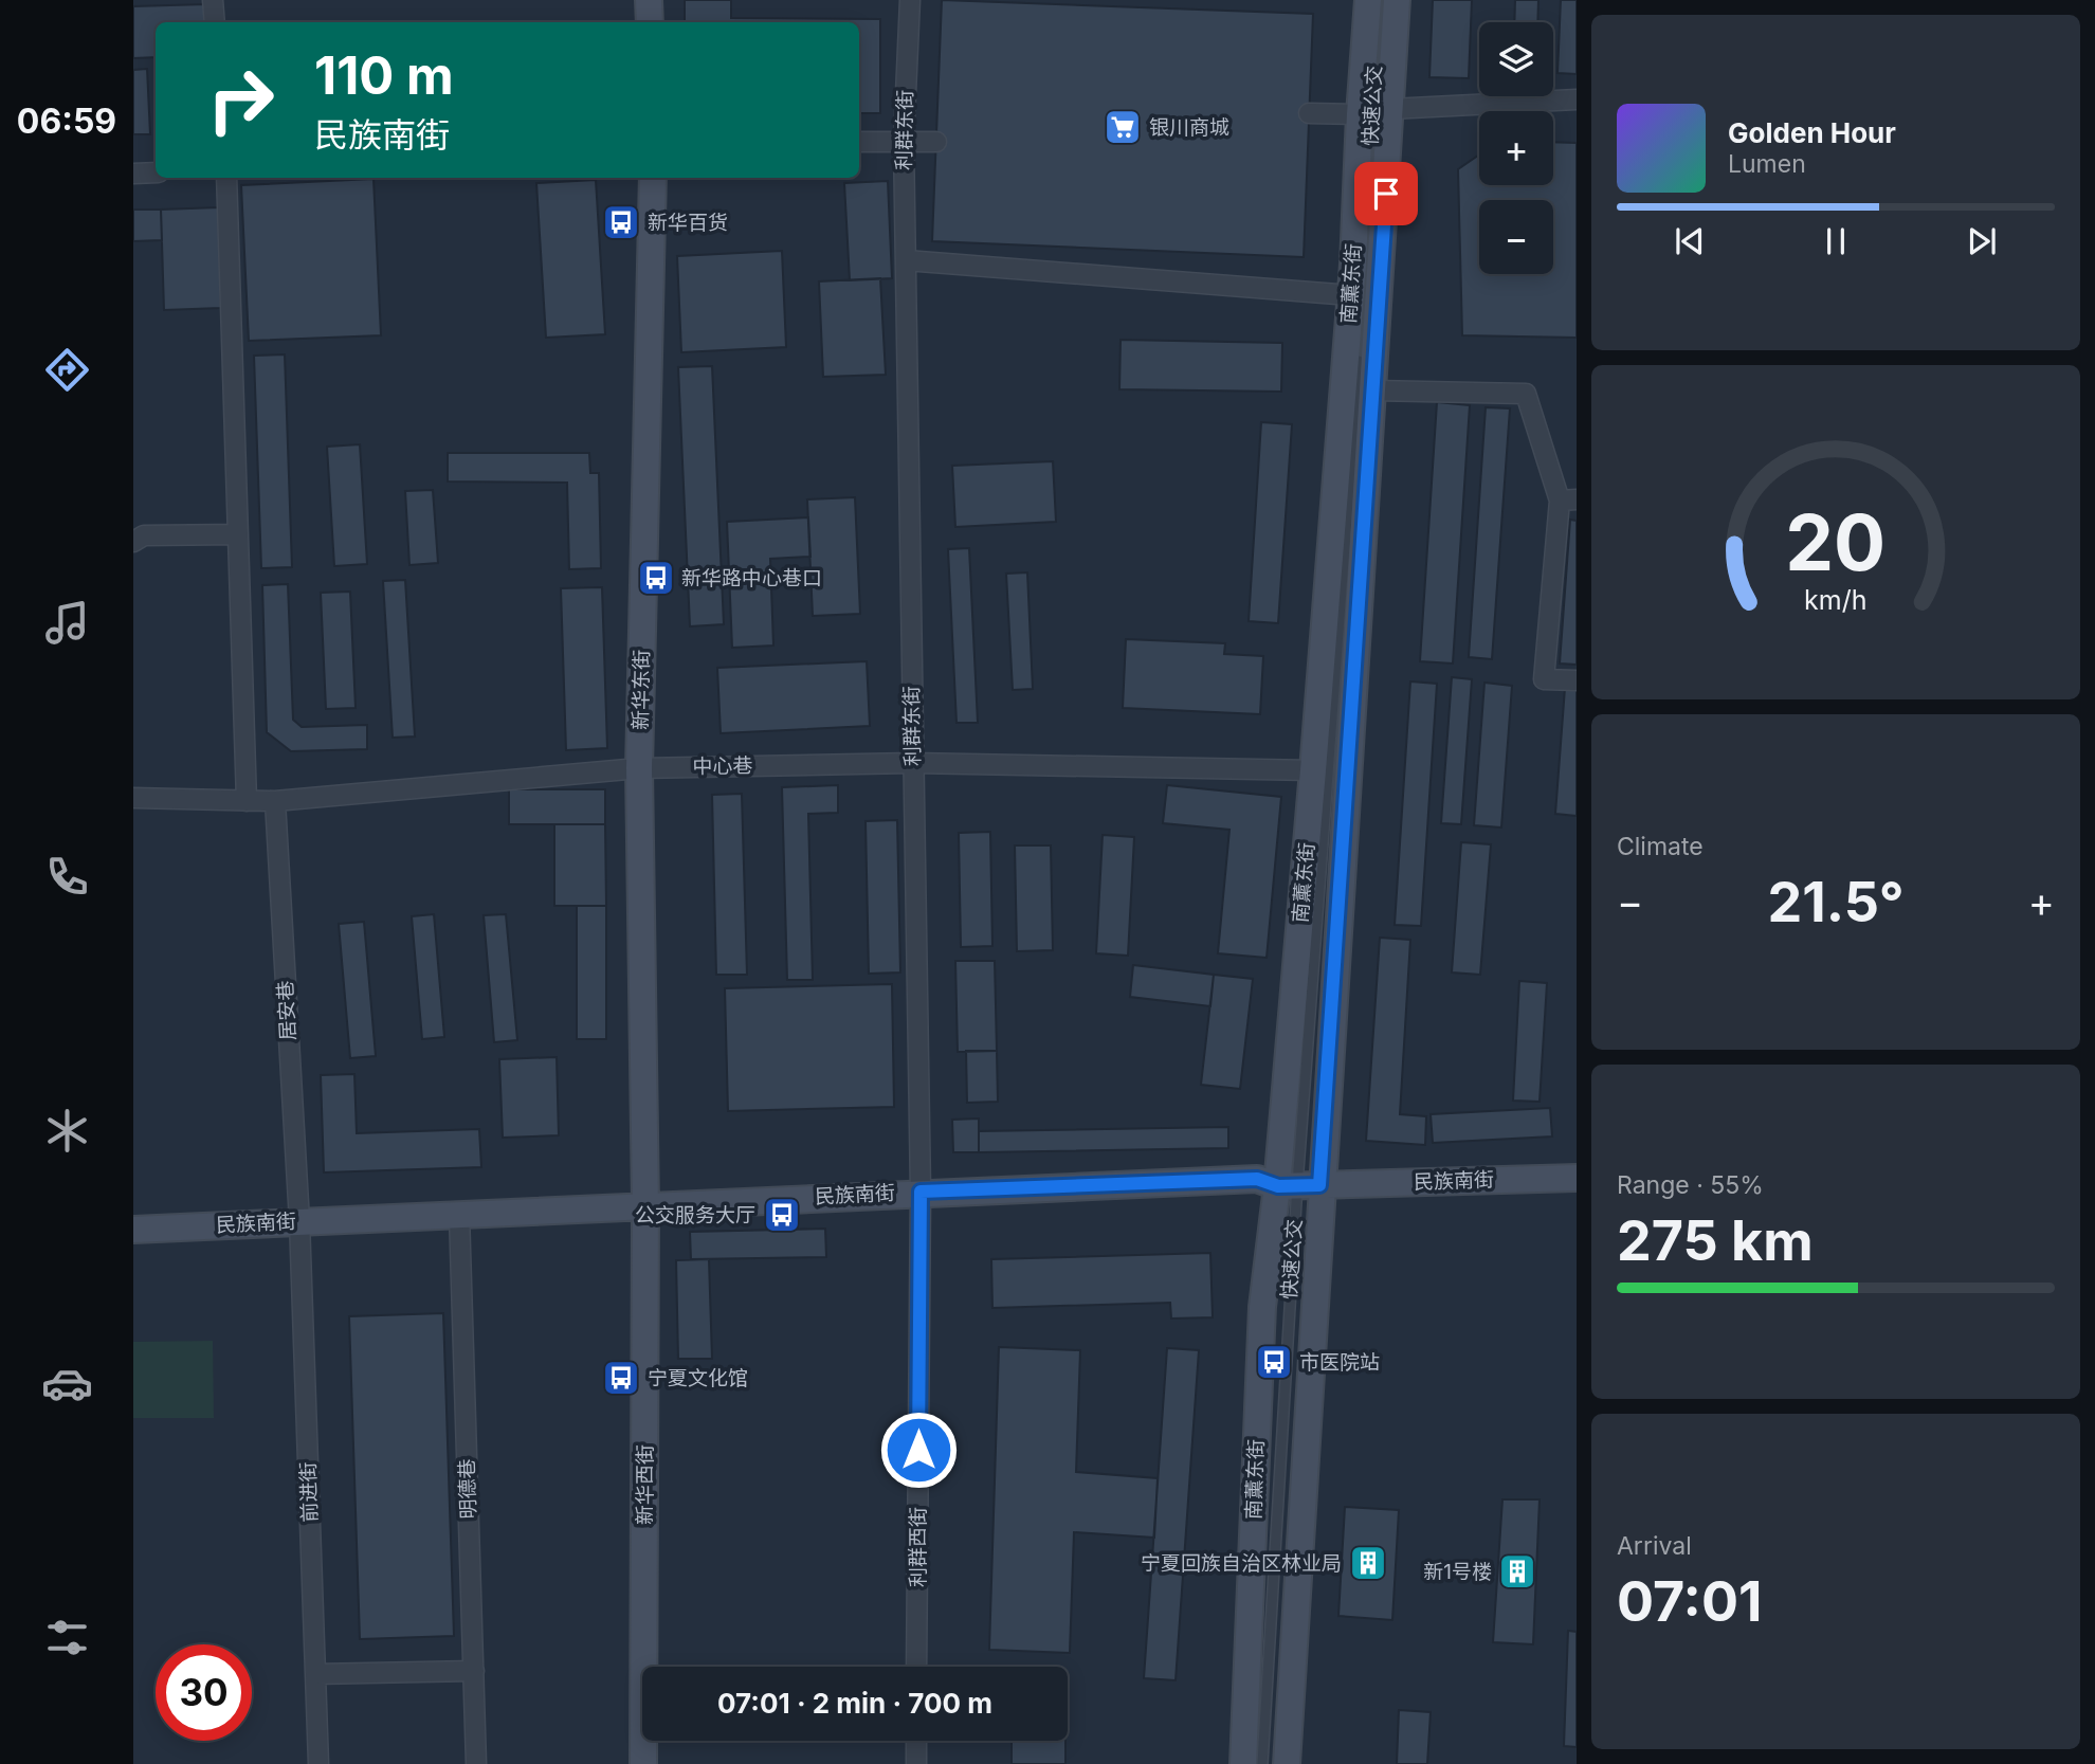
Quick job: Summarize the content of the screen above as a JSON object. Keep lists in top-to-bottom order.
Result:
{
  "streets": {
    "main road": [
      "南薰东街",
      "新华东街",
      "民族南街",
      "新华西街"
    ],
    "street": [
      "利群东街",
      "中心巷",
      "居安巷",
      "明德巷",
      "前进街",
      "利群西街"
    ],
    "lane": ["快速公交"]
  },
  "crossings": [
    ["快速公交", "南薰东街"],
    ["快速公交", "民族南街"],
    ["利群东街", "中心巷"],
    ["利群东街", "民族南街"],
    ["利群东街", "利群西街"],
    ["南薰东街", "中心巷"],
    ["南薰东街", "民族南街"],
    ["新华东街", "中心巷"],
    ["新华东街", "民族南街"],
    ["新华东街", "新华西街"],
    ["中心巷", "居安巷"],
    ["居安巷", "民族南街"],
    ["居安巷", "前进街"],
    ["民族南街", "新华西街"],
    ["民族南街", "明德巷"],
    ["民族南街", "前进街"],
    ["民族南街", "利群西街"]
  ],
  "places": {
    "supermarket": ["银川商城"],
    "bus stop": [
      "新华百货",
      "新华路中心巷口",
      "公交服务大厅",
      "市医院站",
      "宁夏文化馆"
    ],
    "building": ["宁夏回族自治区林业局", "新1号楼"]
  },
  "page": {
    "tabs": "06:59",
    "map_buttons": ["+", "−"],
    "turn": ["110 m", "民族南街"],
    "song": ["Golden Hour", "Lumen"],
    "tile": [
      "Climate",
      ["Range · 55%", "275 km"],
      ["Arrival", "07:01"]
    ],
    "heat": ["−", "21.5°", "+"],
    "limit": "30",
    "trip": "07:01 · 2 min · 700 m",
    "gauge": ["20", "km/h"]
  }
}
